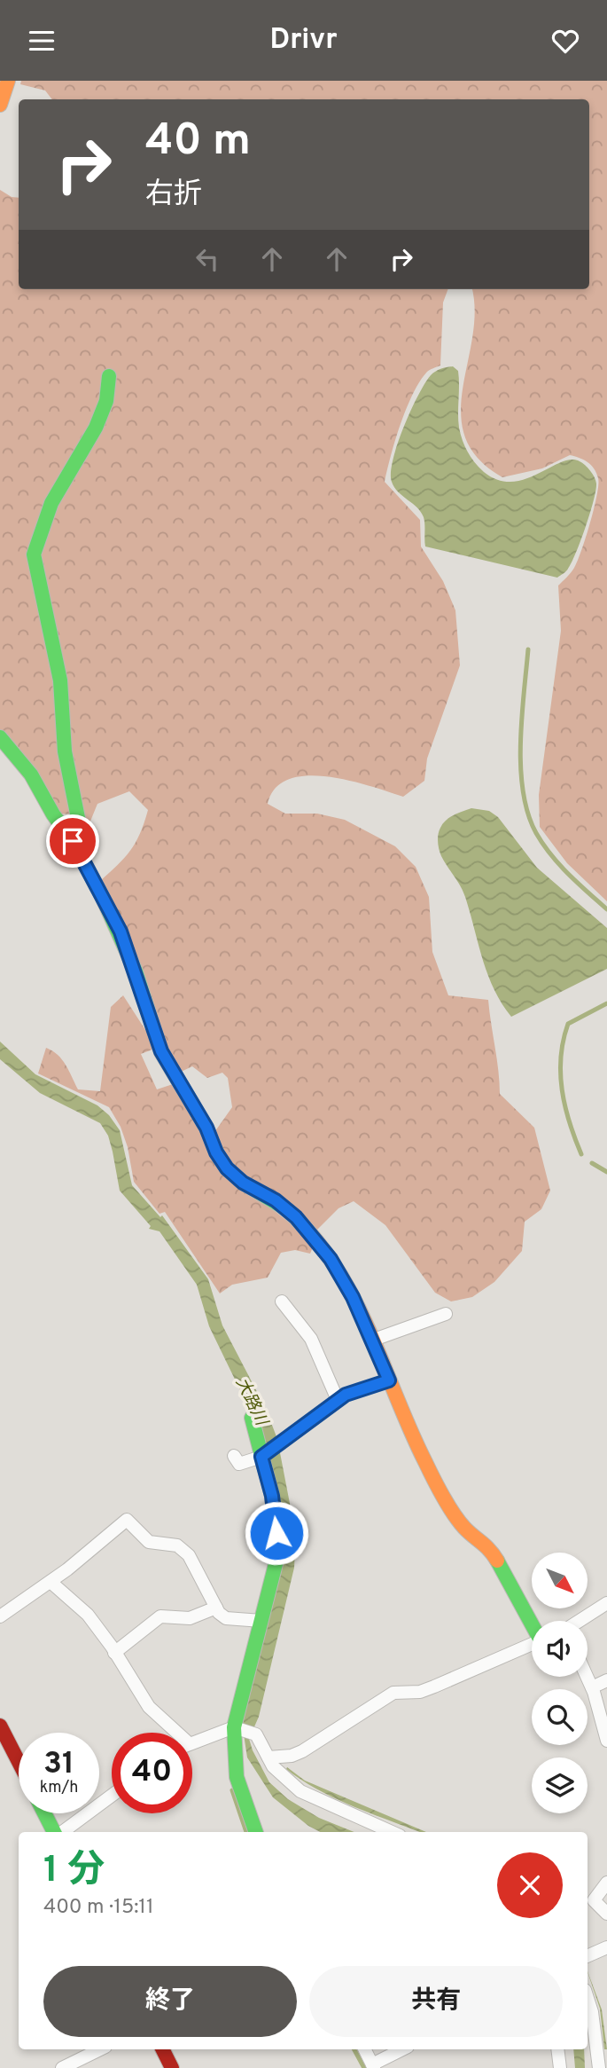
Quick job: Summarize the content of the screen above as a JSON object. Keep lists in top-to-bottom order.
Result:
{
  "water": ["大路川"],
  "north": "bottom right",
  "page": {
    "header": "Drivr",
    "turn": ["40 m", "右折"],
    "speed": "31 km/h",
    "limit": "40",
    "heading": ["1 分", "400 m · 15:11"],
    "buttons": ["終了", "共有"]
  }
}
